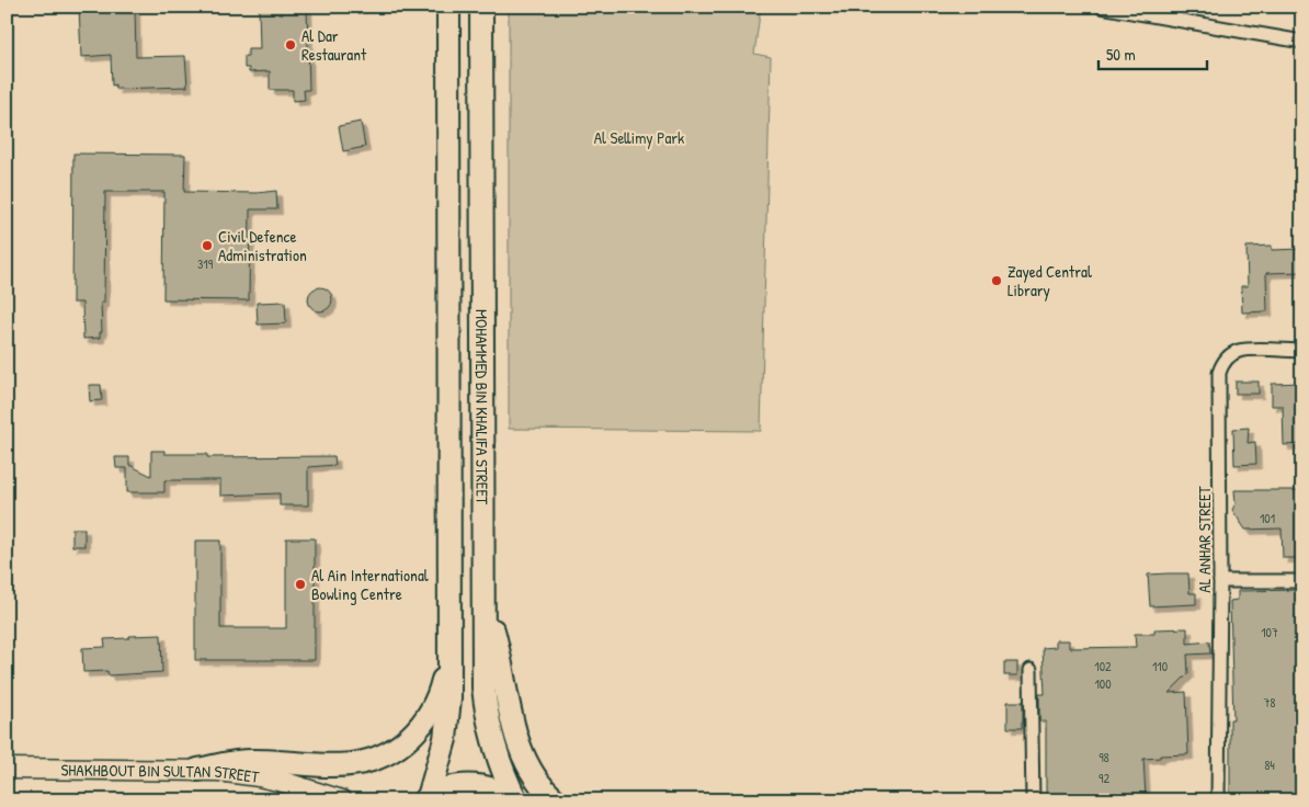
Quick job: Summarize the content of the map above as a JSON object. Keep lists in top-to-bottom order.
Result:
{
  "streets": {
    "highway": ["MOHAMMED BIN KHALIFA STREET"],
    "main road": ["SHAKHBOUT BIN SULTAN STREET"],
    "street": ["AL ANHAR STREET"]
  },
  "parks": ["Al Sellimy Park"],
  "places": [
    "Al Dar Restaurant",
    "Civil Defence Administration",
    "Zayed Central Library",
    "Al Ain International Bowling Centre"
  ],
  "house_numbers": [
    "319",
    "101",
    "107",
    "102",
    "110",
    "100",
    "78",
    "98",
    "84",
    "92"
  ],
  "scale_bar": "50 m"
}
